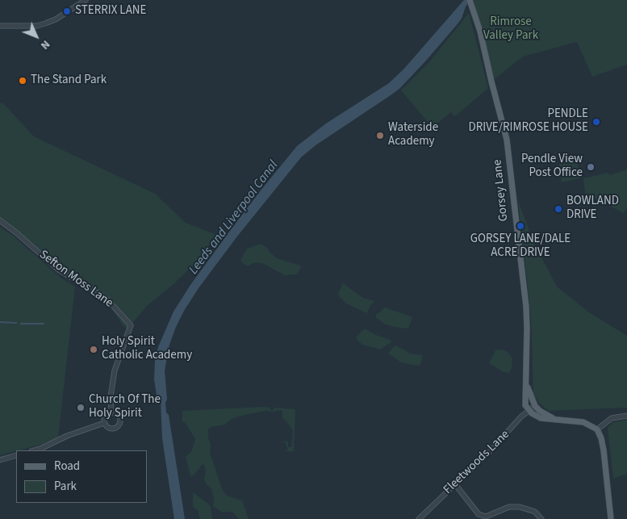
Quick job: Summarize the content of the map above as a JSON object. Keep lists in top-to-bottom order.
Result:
{
  "streets": {
    "main road": ["Gorsey Lane"],
    "street": ["Sefton Moss Lane", "Fleetwoods Lane"]
  },
  "crossings": [
    ["Gorsey Lane", "Fleetwoods Lane"]
  ],
  "water": ["Leeds and Liverpool Canal"],
  "parks": ["Rimrose Valley Park"],
  "places": [
    "STERRIX LANE",
    "The Stand Park",
    "PENDLE DRIVE/RIMROSE HOUSE",
    "Waterside Academy",
    "Pendle View Post Office",
    "BOWLAND DRIVE",
    "GORSEY LANE/DALE ACRE DRIVE",
    "Holy Spirit Catholic Academy",
    "Church Of The Holy Spirit"
  ],
  "legend": ["Road", "Park"],
  "north": "bottom right"
}
